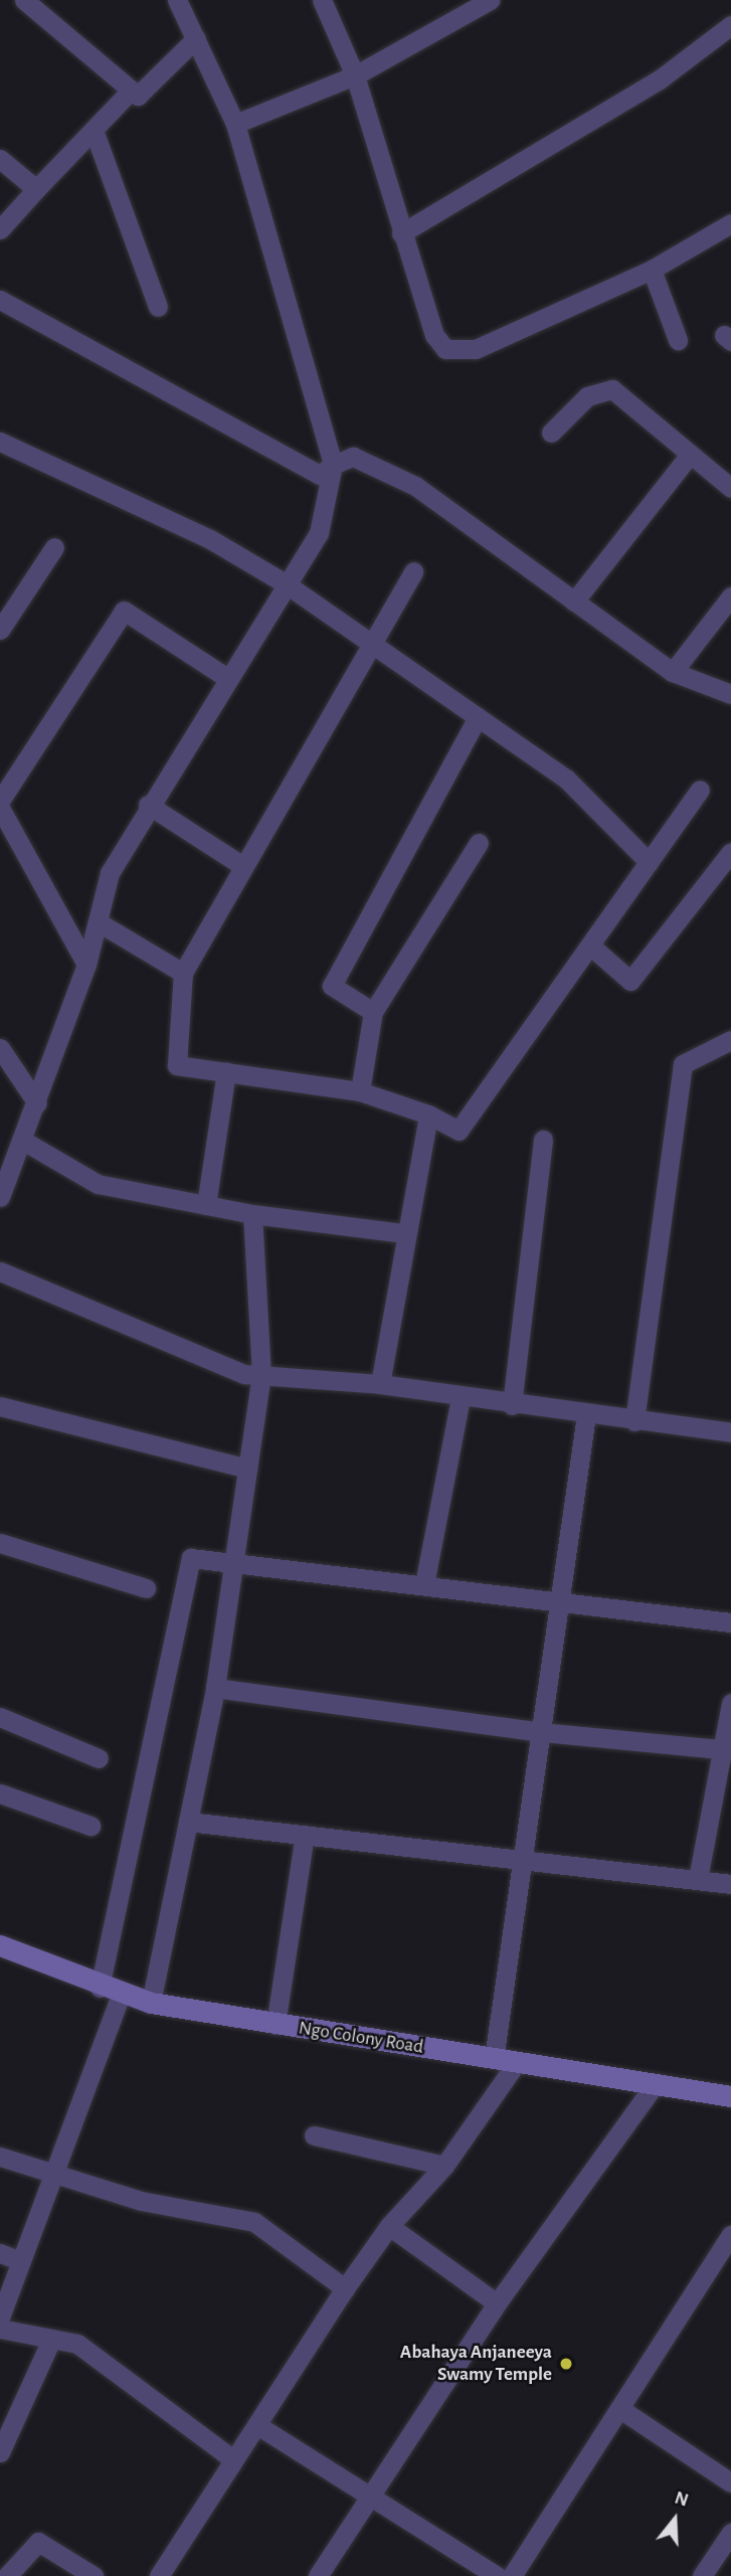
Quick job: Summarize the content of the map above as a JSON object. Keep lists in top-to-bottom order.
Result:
{
  "streets": {
    "street": ["Ngo Colony Road"]
  },
  "places": ["Abahaya Anjaneeya Swamy Temple"],
  "north": "top"
}
